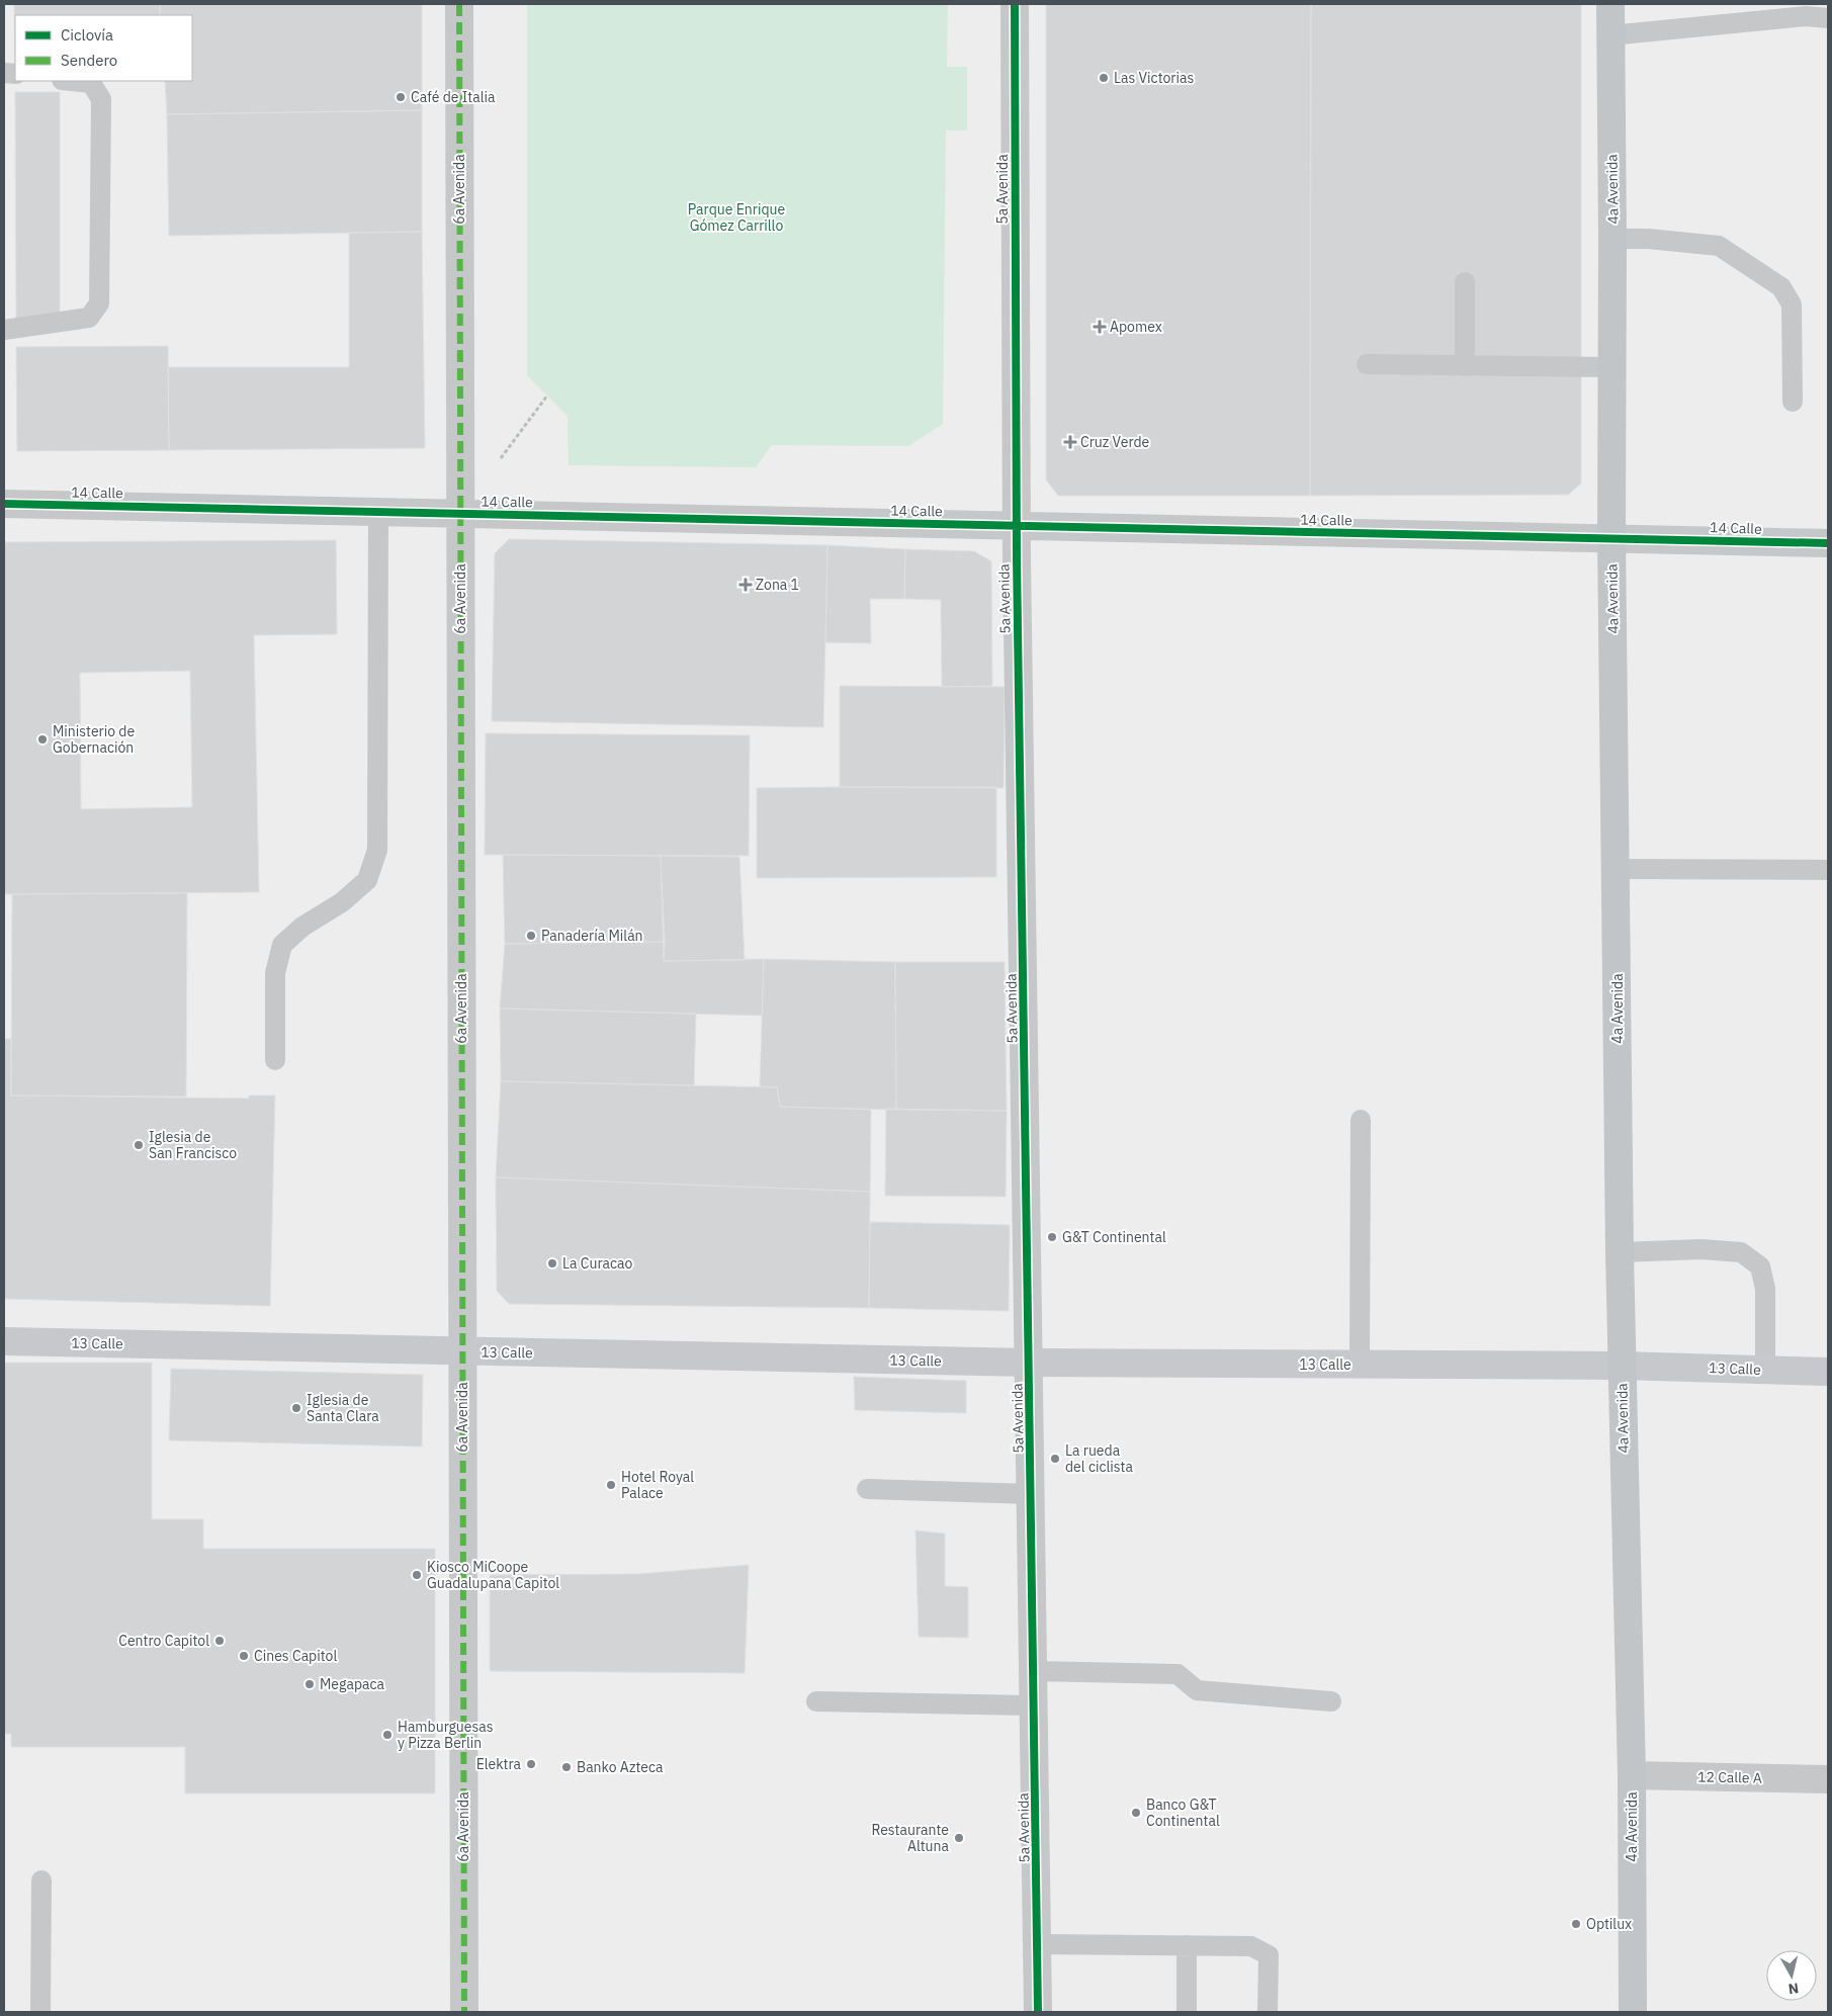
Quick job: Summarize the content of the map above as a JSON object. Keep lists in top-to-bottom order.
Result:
{
  "streets": {
    "main road": ["4a Avenida"],
    "street": [
      "6a Avenida",
      "5a Avenida",
      "14 Calle",
      "13 Calle",
      "12 Calle A"
    ]
  },
  "crossings": [
    ["6a Avenida", "14 Calle"],
    ["6a Avenida", "13 Calle"],
    ["5a Avenida", "14 Calle"],
    ["5a Avenida", "13 Calle"],
    ["4a Avenida", "14 Calle"],
    ["4a Avenida", "13 Calle"],
    ["4a Avenida", "12 Calle A"]
  ],
  "parks": ["Parque Enrique Gómez Carrillo"],
  "places": {
    "other": [
      "Las Victorias",
      "Café de Italia",
      "Ministerio de Gobernación",
      "Panadería Milán",
      "Iglesia de San Francisco",
      "G&T Continental",
      "La Curacao",
      "Iglesia de Santa Clara",
      "La rueda del ciclista",
      "Hotel Royal Palace",
      "Kiosco MiCoope Guadalupana Capitol",
      "Centro Capitol",
      "Cines Capitol",
      "Megapaca",
      "Hamburguesas y Pizza Berlin",
      "Elektra",
      "Banko Azteca",
      "Banco G&T Continental",
      "Restaurante Altuna",
      "Optilux"
    ],
    "health": ["Apomex", "Cruz Verde", "Zona 1"]
  },
  "legend": ["Ciclovía", "Sendero"],
  "north": "bottom"
}
